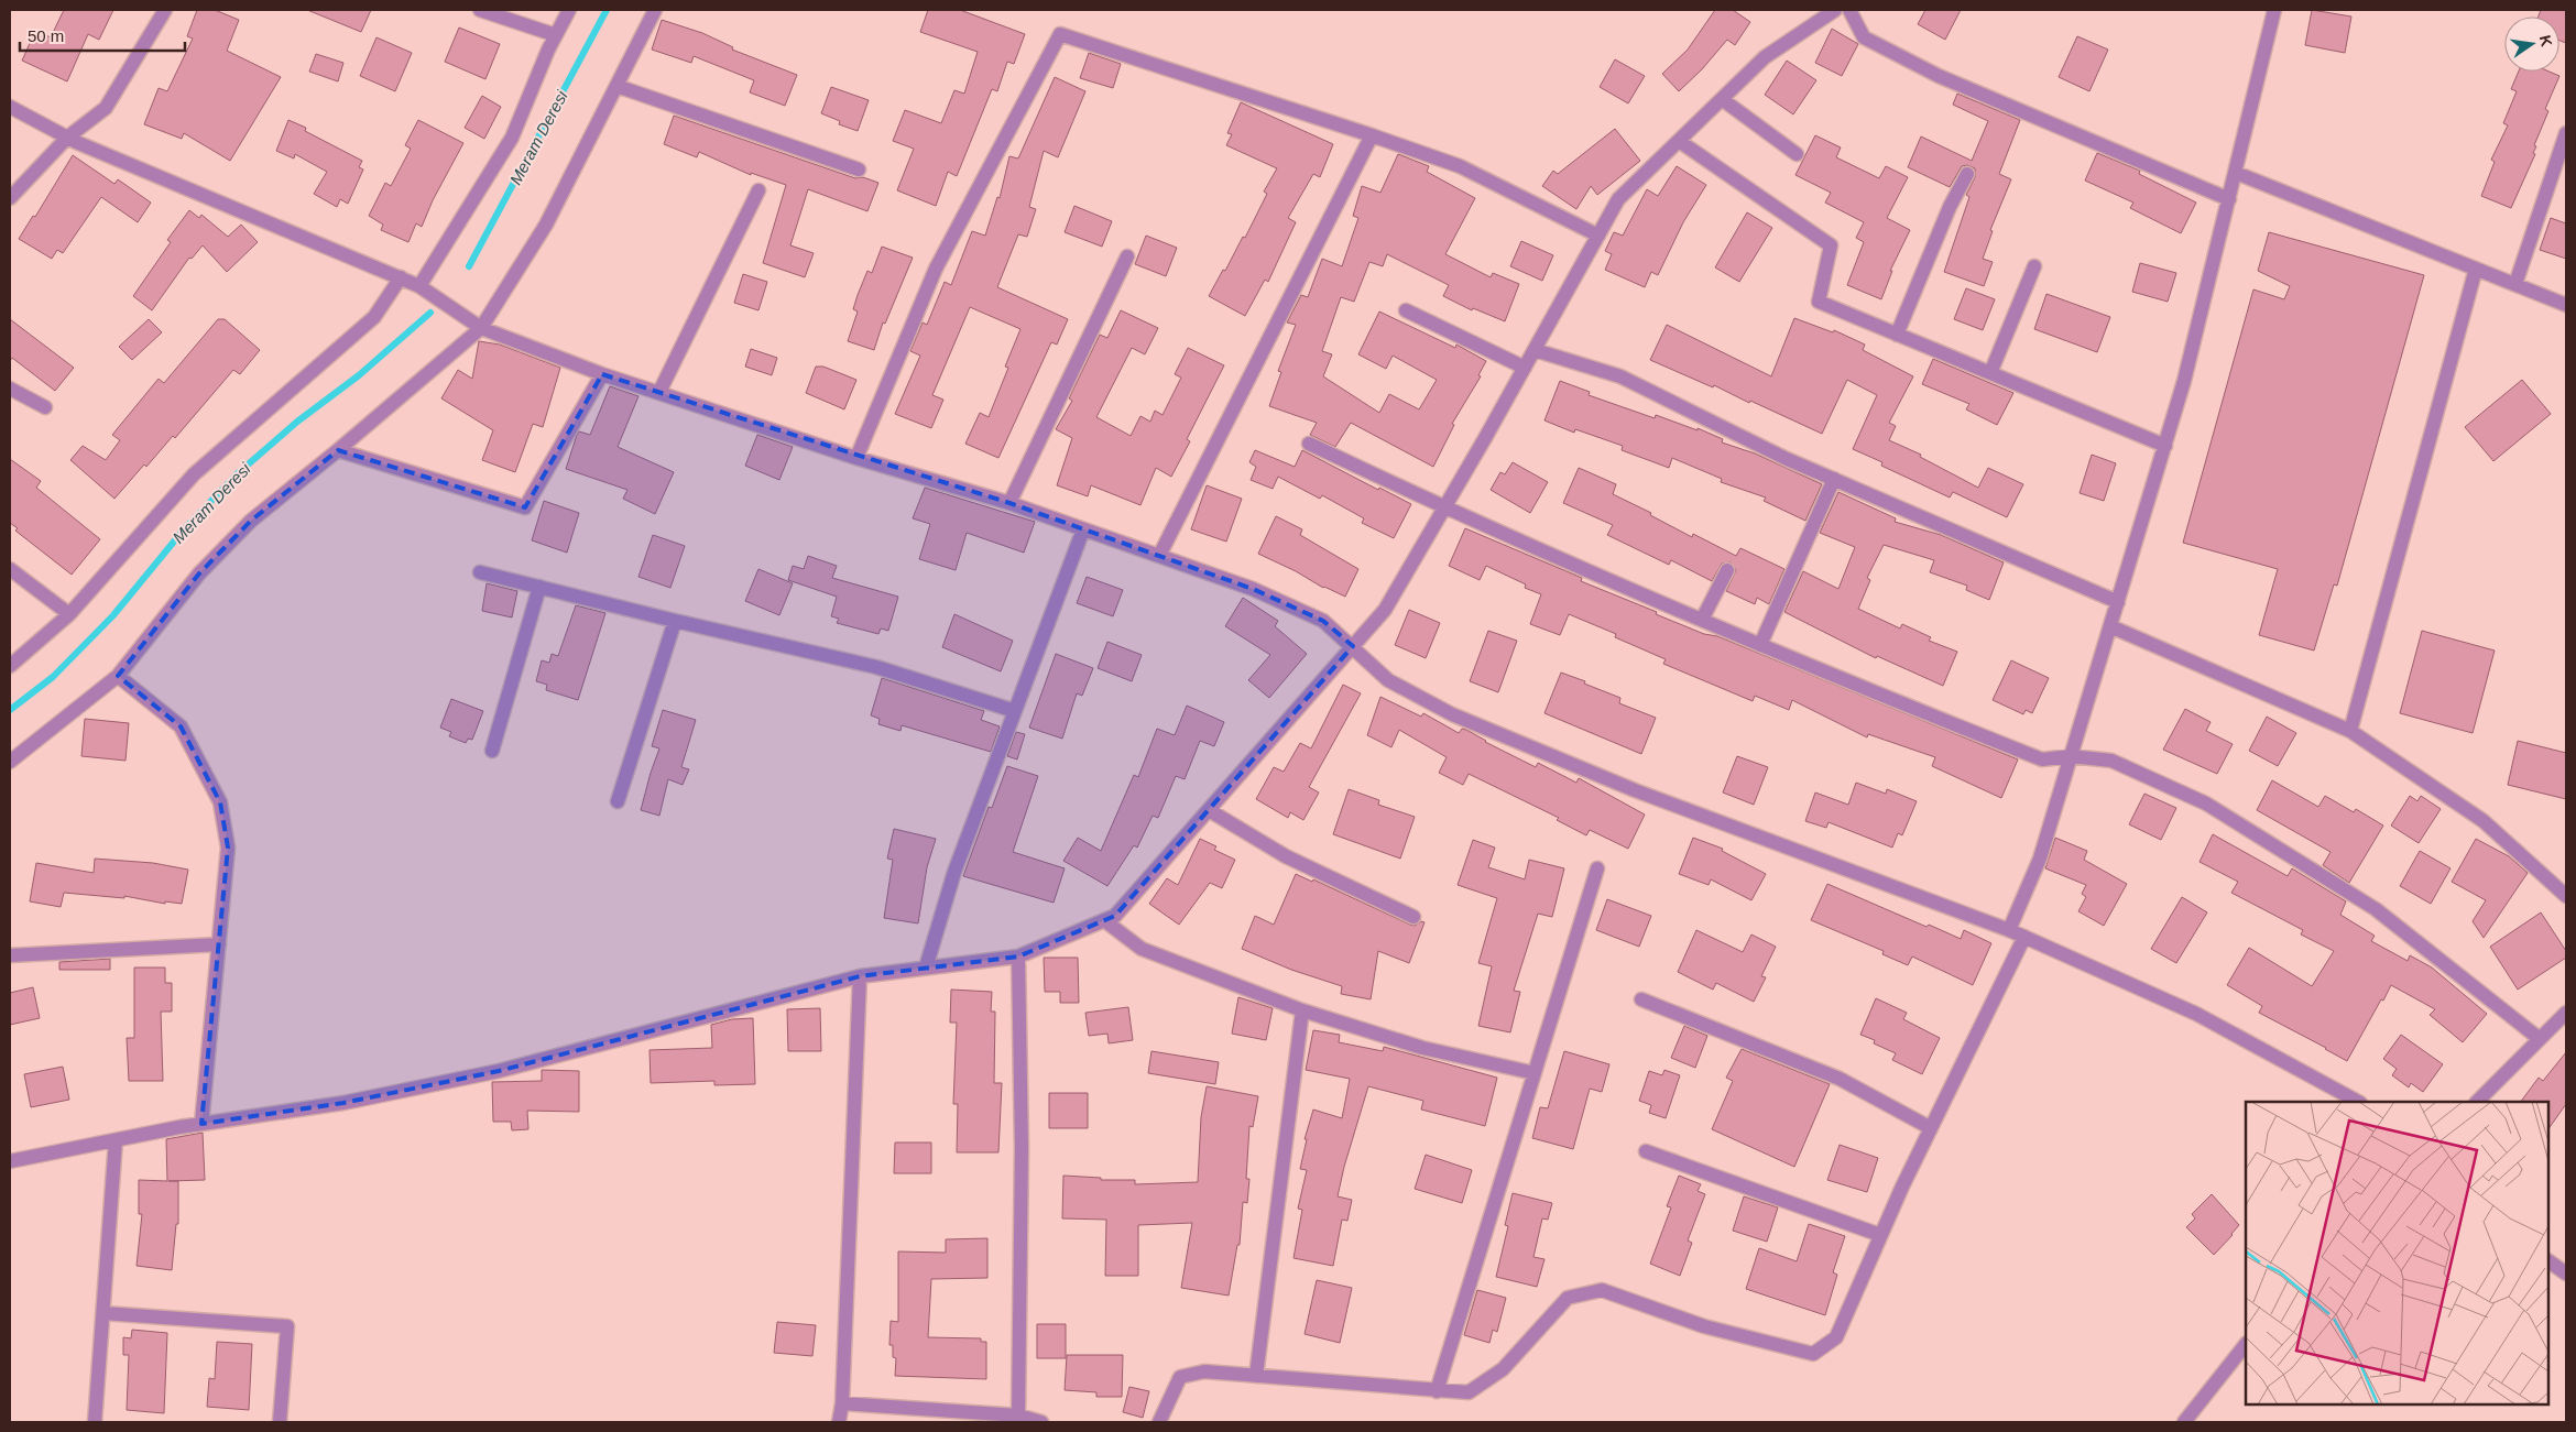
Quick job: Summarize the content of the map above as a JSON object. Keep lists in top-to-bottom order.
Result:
{
  "water": ["Meram Deresi"],
  "scale_bar": "50 m",
  "north": "right"
}
